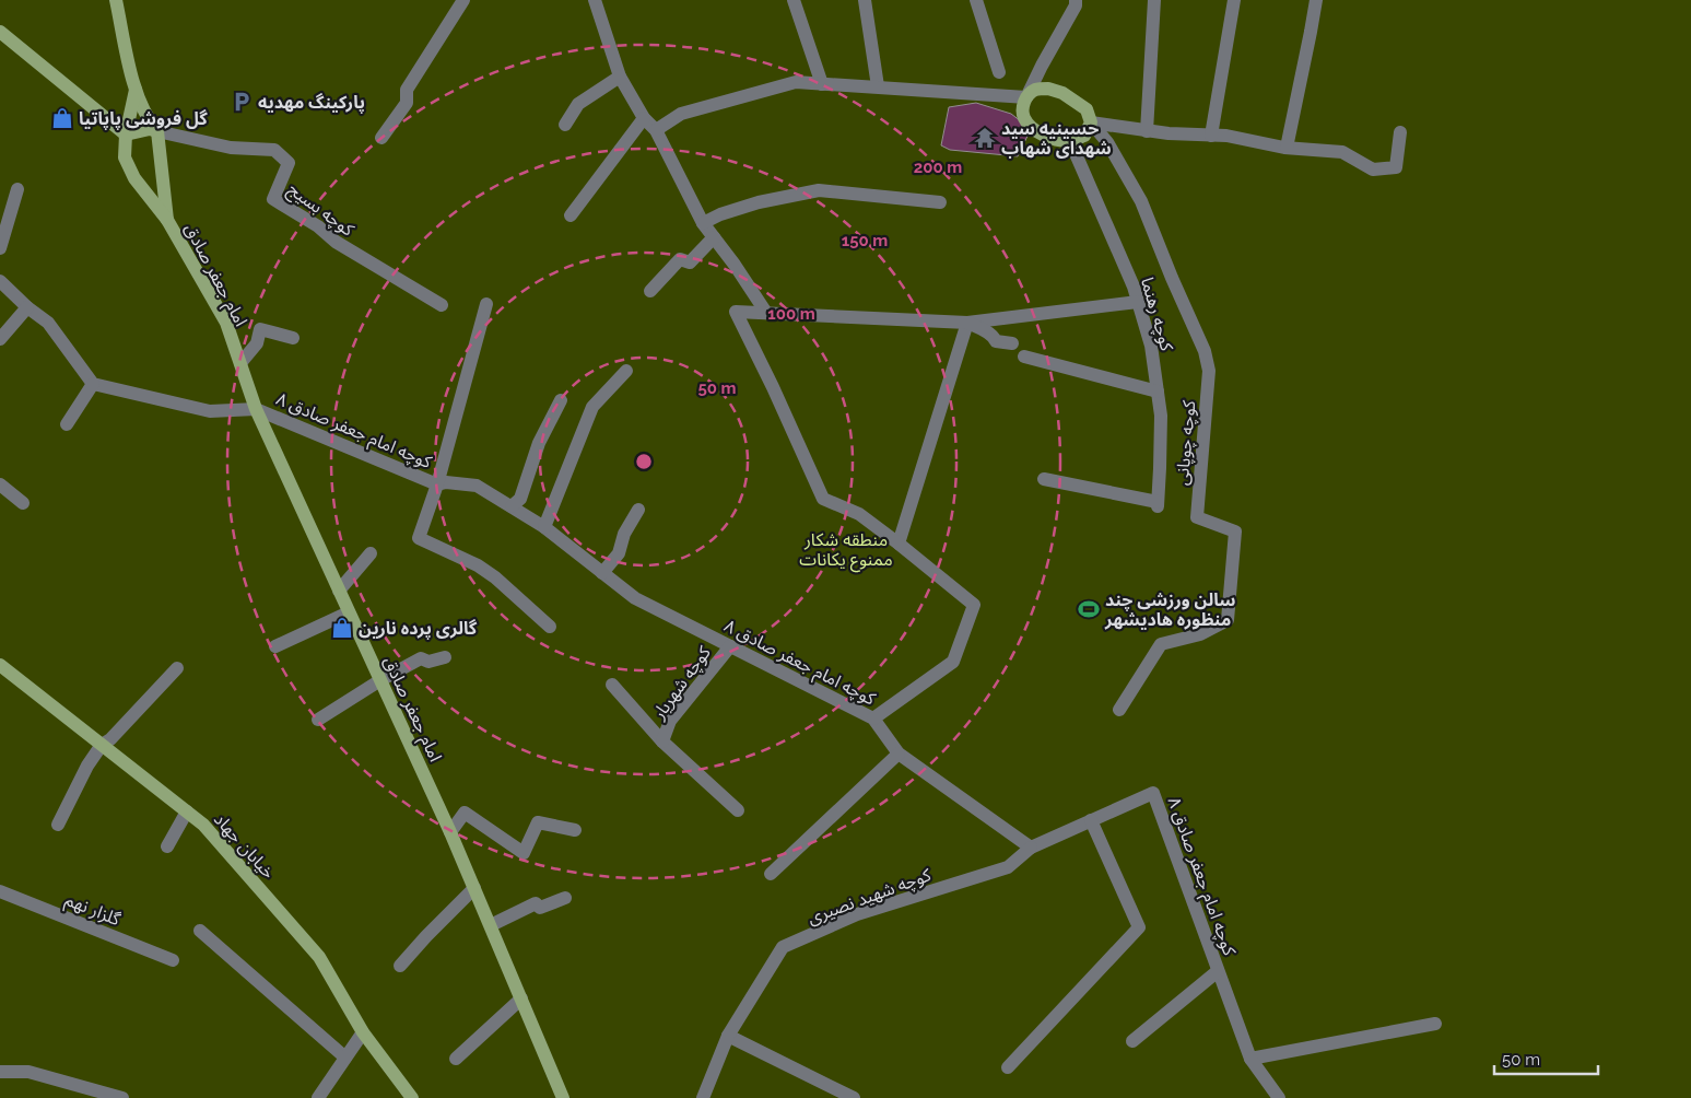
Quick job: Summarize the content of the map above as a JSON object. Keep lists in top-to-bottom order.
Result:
{
  "streets": {
    "main road": ["امام جعفر صادق", "خیابان جهاد"],
    "street": [
      "کوچه بسیج",
      "کوچه رهنما",
      "کوچه امام جعفر صادق ۸",
      "کوچه چوپانی",
      "کوچه شهریار",
      "کوچه شهید نصیری",
      "گلزار نهم"
    ]
  },
  "crossings": [
    ["امام جعفر صادق", "کوچه امام جعفر صادق ۸"],
    ["کوچه رهنما", "کوچه چوپانی"],
    ["کوچه امام جعفر صادق ۸", "کوچه شهریار"],
    ["کوچه امام جعفر صادق ۸", "کوچه شهید نصیری"]
  ],
  "parks": ["منطقه شکار ممنوع یکانات"],
  "places": {
    "parking": ["پارکینگ مهدیه"],
    "shop": ["گل فروشی پاپاتیا", "گالری پرده نارین"],
    "temple": ["حسینیه سید شهدای شهاب"],
    "sports": ["سالن ورزشی چند منظوره هادیشهر"]
  },
  "scale_bar": "50 m",
  "rings": [
    "200 m",
    "150 m",
    "100 m",
    "50 m"
  ]
}
